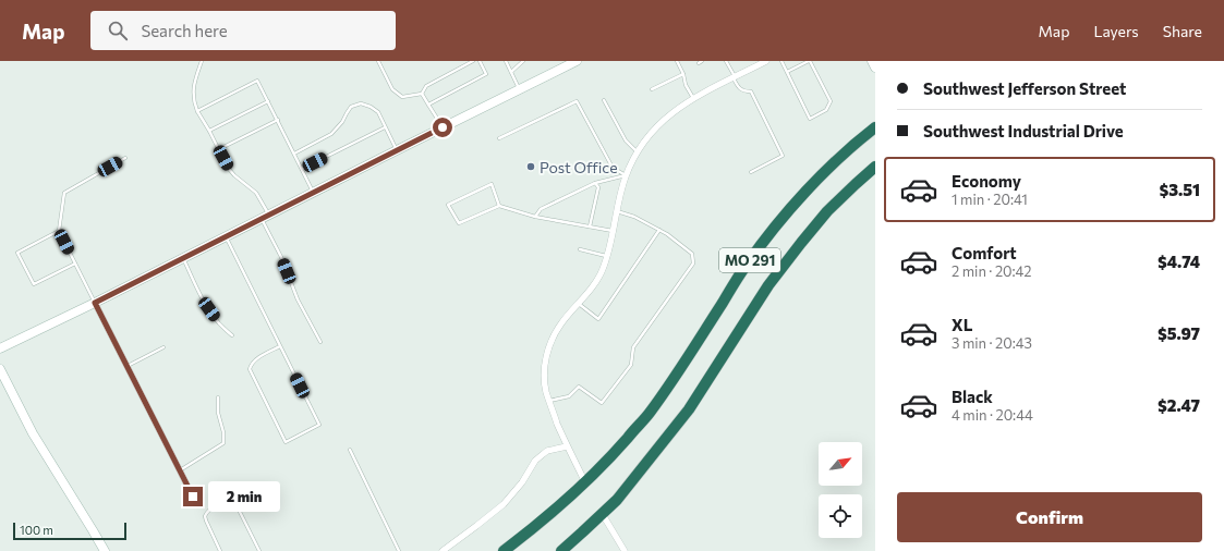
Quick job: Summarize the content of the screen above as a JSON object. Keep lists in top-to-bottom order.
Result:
{
  "streets": {
    "highway": ["MO 291"]
  },
  "places": ["Post Office"],
  "scale_bar": "100 m",
  "north": "top right",
  "page": {
    "header": "Map",
    "search": "Search here",
    "nav": ["Map", "Layers", "Share"],
    "banner": ["Southwest Jefferson Street", "Southwest Industrial Drive"],
    "list": [
      {
        "name": "Economy",
        "note": "1 min · 20:41",
        "value": "$3.51"
      },
      {
        "name": "Comfort",
        "note": "2 min · 20:42",
        "value": "$4.74"
      },
      {
        "name": "XL",
        "note": "3 min · 20:43",
        "value": "$5.97"
      },
      {
        "name": "Black",
        "note": "4 min · 20:44",
        "value": "$2.47"
      }
    ],
    "bubble": "2 min",
    "buttons": "Confirm",
    "scale": "100 m"
  }
}
